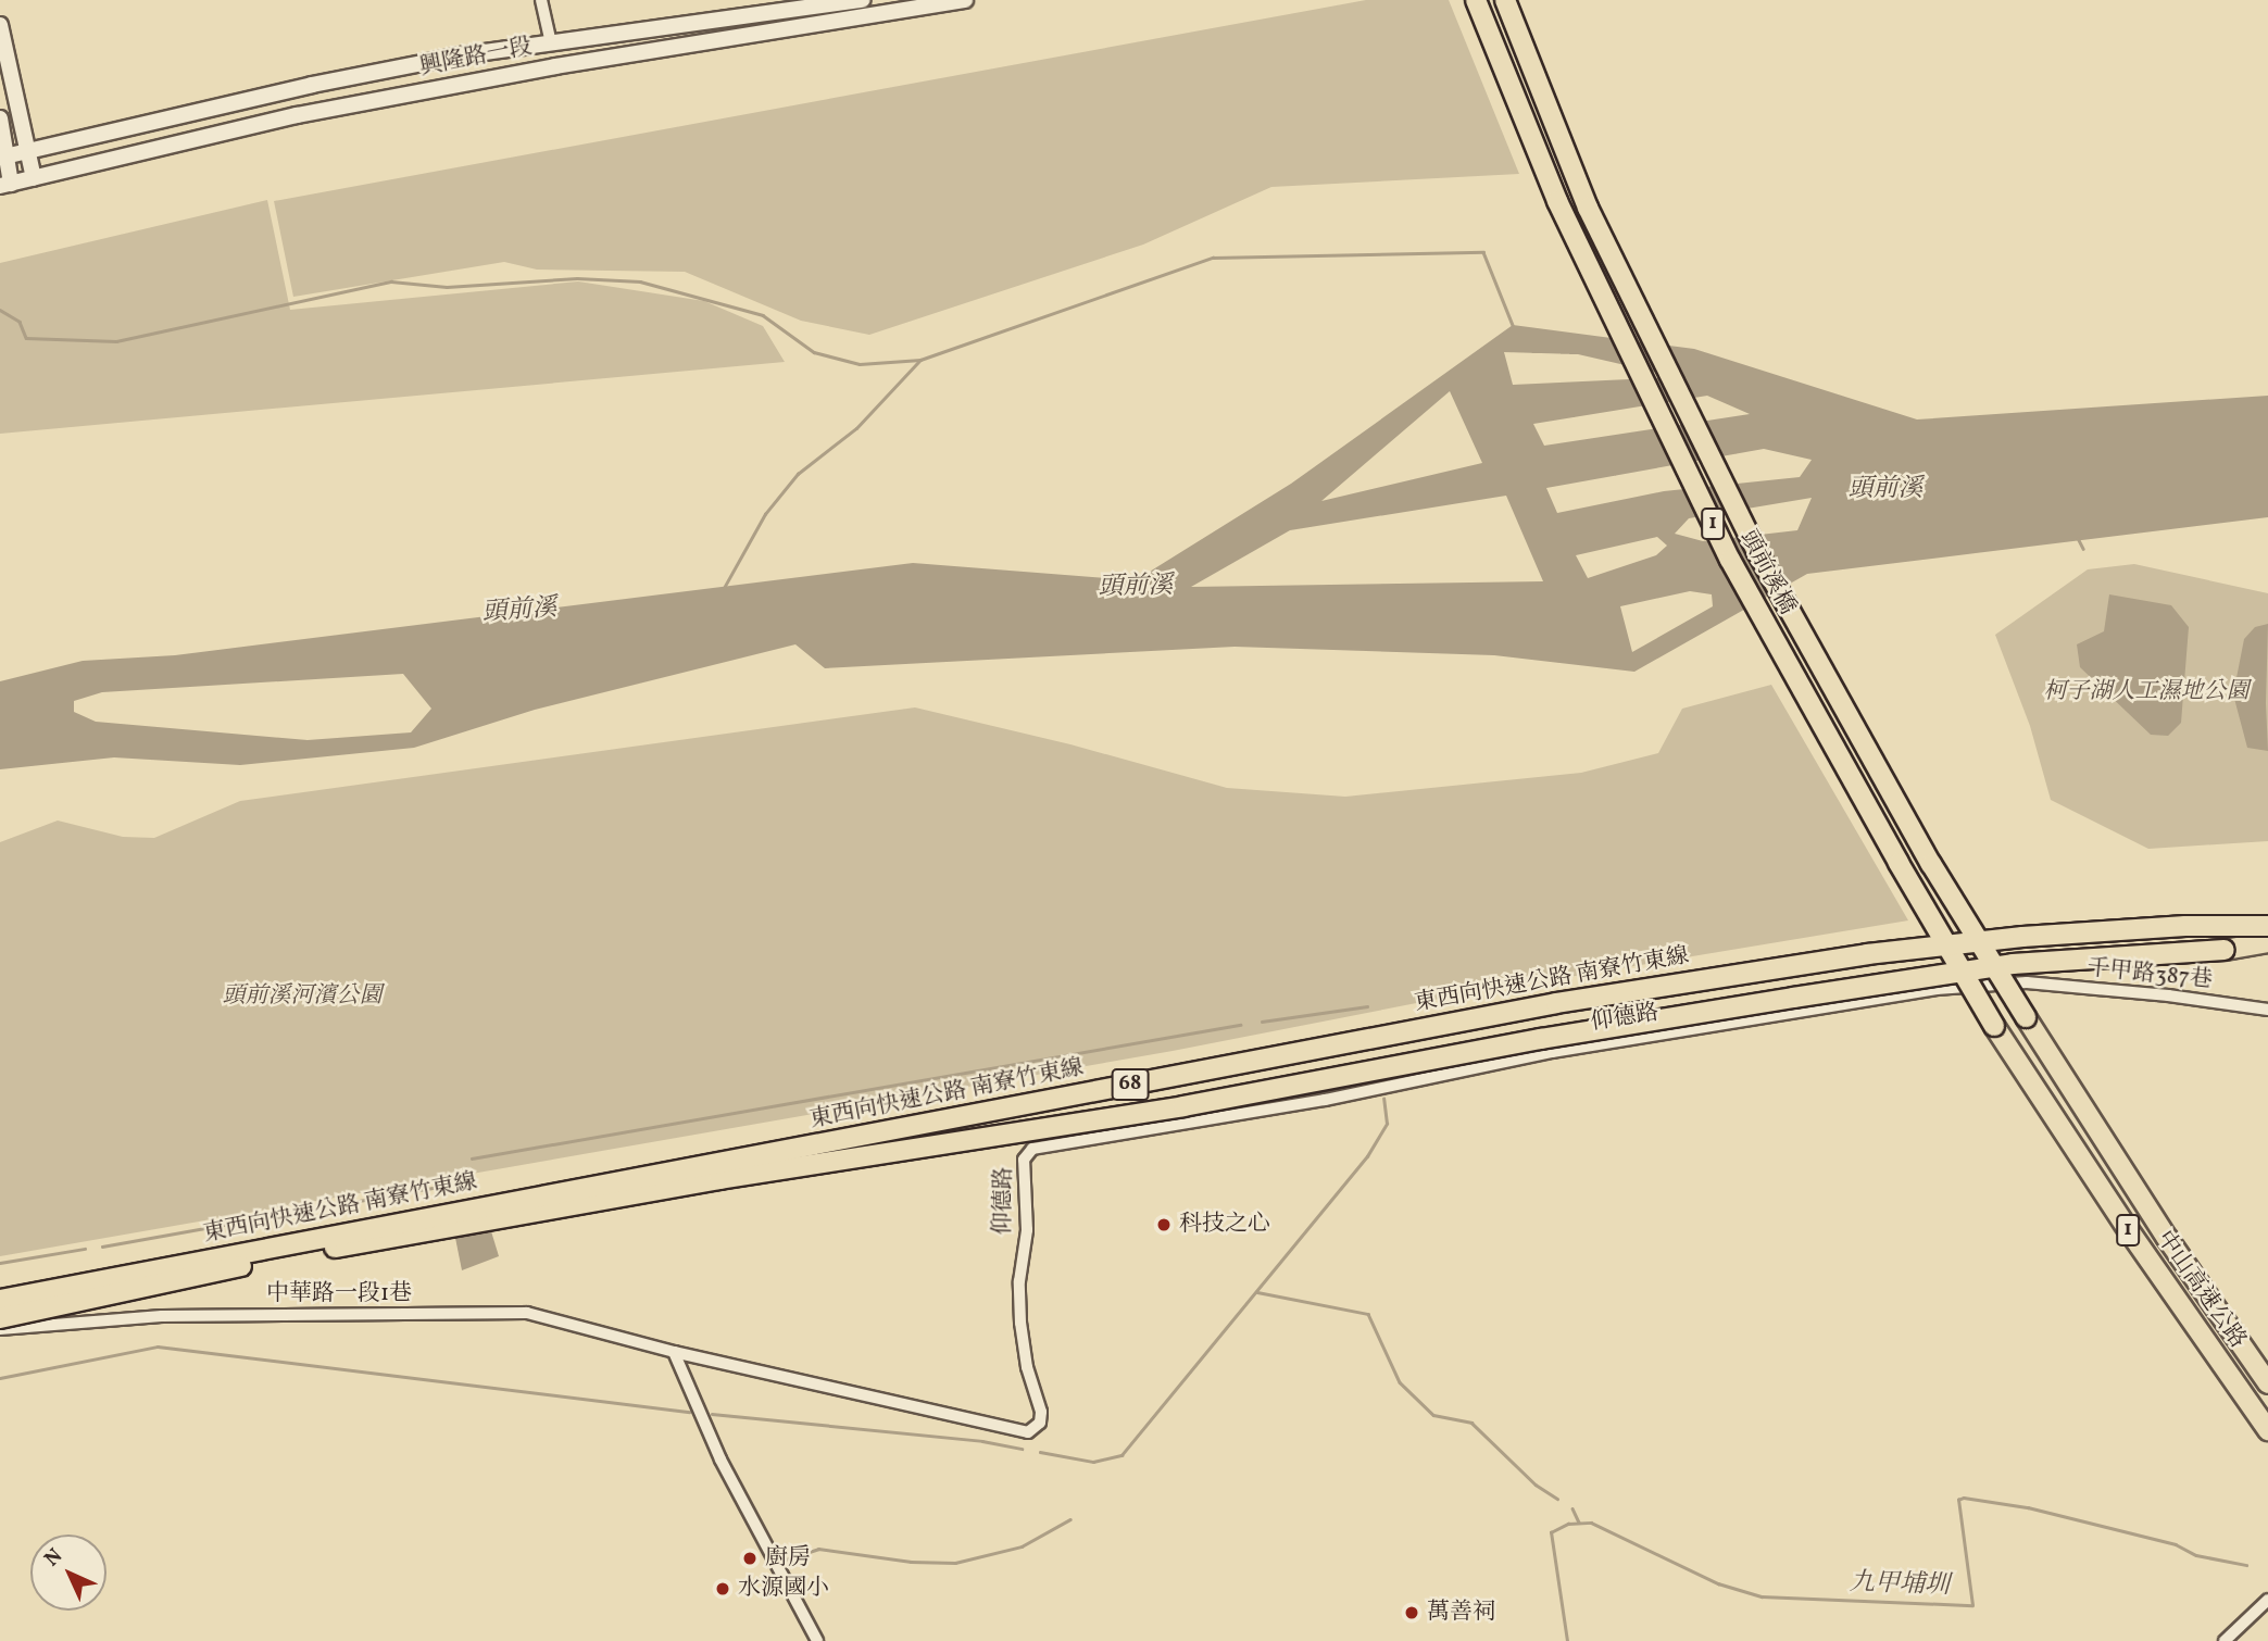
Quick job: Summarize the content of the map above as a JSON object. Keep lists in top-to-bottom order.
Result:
{
  "streets": {
    "highway": [
      "1",
      "頭前溪橋",
      "東西向快速公路 南寮竹東線",
      "68",
      "中山高速公路"
    ],
    "street": [
      "興隆路一段",
      "千甲路387巷",
      "仰德路",
      "中華路一段1巷"
    ]
  },
  "crossings": [
    ["頭前溪橋", "中山高速公路"],
    ["千甲路387巷", "仰德路"],
    ["仰德路", "中華路一段1巷"]
  ],
  "water": ["頭前溪", "九甲埔圳"],
  "parks": ["柯子湖人工濕地公園", "頭前溪河濱公園"],
  "places": [
    "科技之心",
    "廚房",
    "水源國小",
    "萬善祠"
  ],
  "north": "top left"
}
